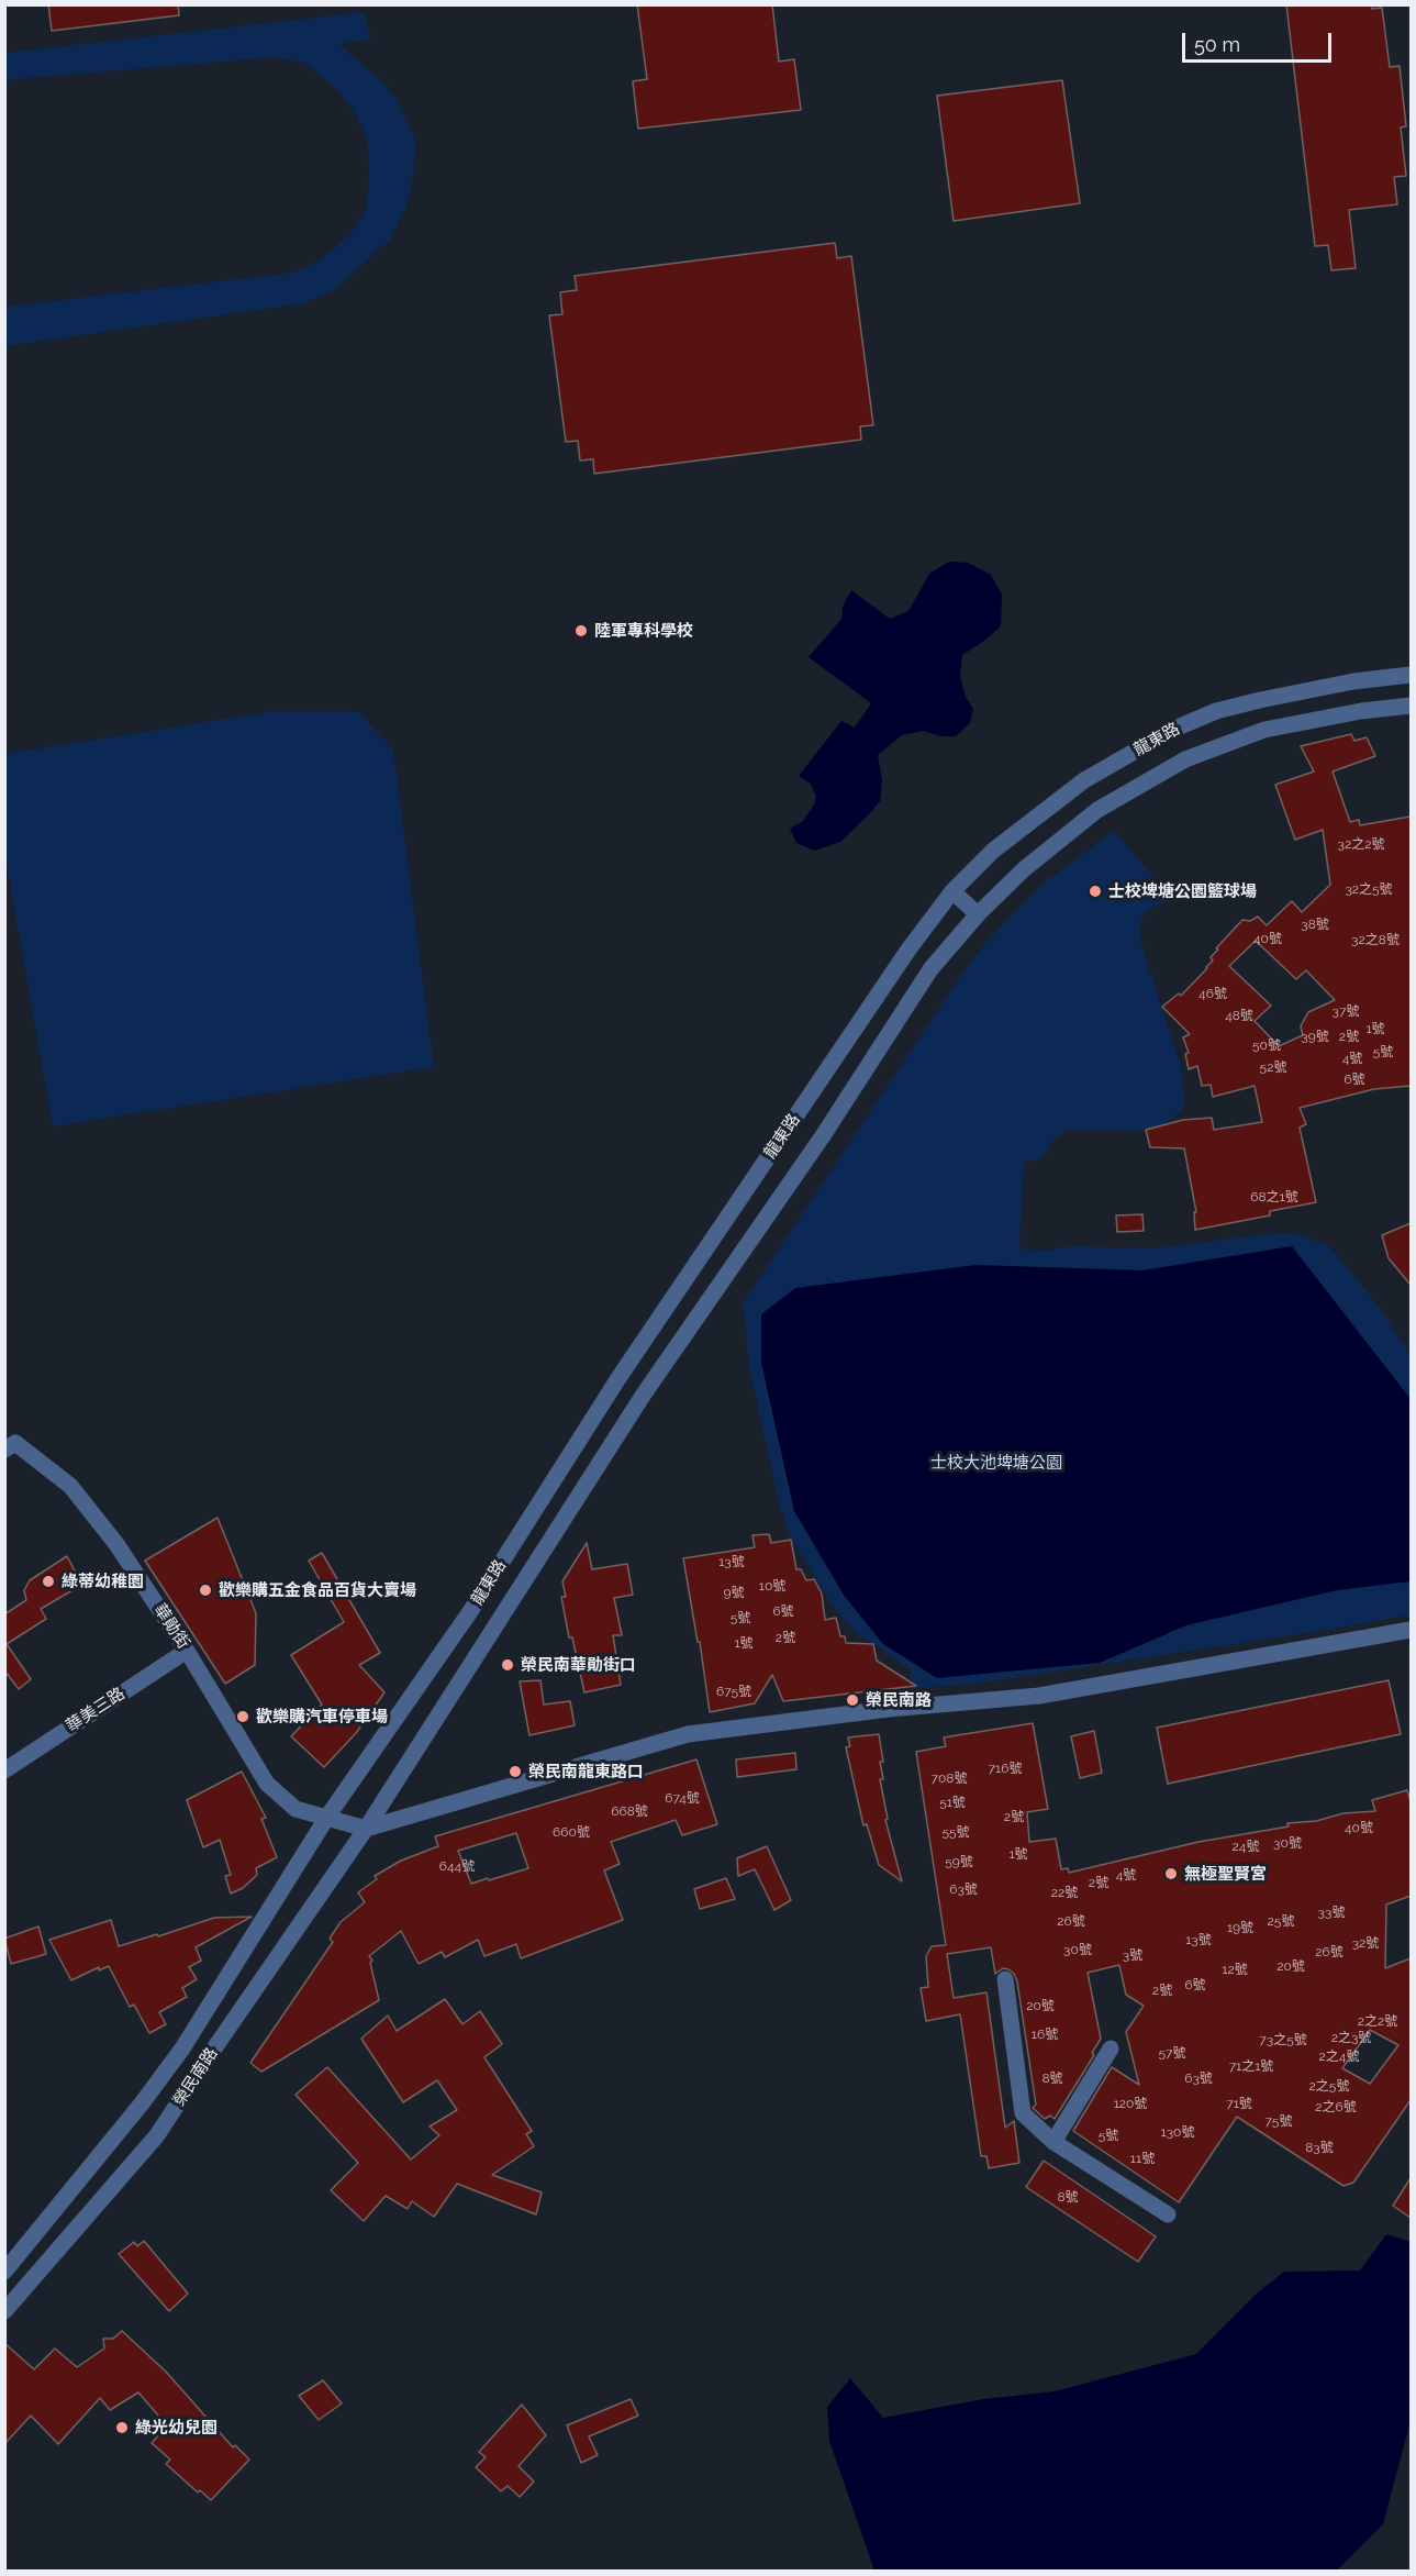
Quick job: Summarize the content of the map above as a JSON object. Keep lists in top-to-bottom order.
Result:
{
  "streets": {
    "street": [
      "龍東路",
      "華勛街",
      "華美三路",
      "榮民南路"
    ]
  },
  "crossings": [
    ["龍東路", "華勛街"],
    ["龍東路", "榮民南路"],
    ["華勛街", "華美三路"],
    ["華勛街", "榮民南路"]
  ],
  "parks": ["士校大池埤塘公園"],
  "places": [
    "陸軍專科學校",
    "士校埤塘公園籃球場",
    "綠蒂幼稚園",
    "歡樂購五金食品百貨大賣場",
    "榮民南華勛街口",
    "榮民南路",
    "歡樂購汽車停車場",
    "榮民南龍東路口",
    "無極聖賢宮",
    "綠光幼兒園"
  ],
  "house_numbers": [
    "32之2號",
    "32之5號",
    "38號",
    "40號",
    "32之8號",
    "46號",
    "37號",
    "48號",
    "1號",
    "39號",
    "2號",
    "50號",
    "5號",
    "4號",
    "52號",
    "6號",
    "68之1號",
    "13號",
    "10號",
    "9號",
    "6號",
    "5號",
    "2號",
    "1號",
    "675號",
    "716號",
    "708號",
    "674號",
    "51號",
    "668號",
    "2號",
    "40號",
    "660號",
    "55號",
    "30號",
    "24號",
    "1號",
    "59號",
    "644號",
    "4號",
    "2號",
    "63號",
    "22號",
    "33號",
    "26號",
    "25號",
    "19號",
    "13號",
    "32號",
    "30號",
    "26號",
    "3號",
    "20號",
    "12號",
    "6號",
    "2號",
    "20號",
    "2之2號",
    "16號",
    "2之3號",
    "73之5號",
    "57號",
    "2之4號",
    "71之1號",
    "8號",
    "63號",
    "2之5號",
    "120號",
    "71號",
    "2之6號",
    "75號",
    "130號",
    "5號",
    "83號",
    "11號",
    "8號"
  ],
  "scale_bar": "50 m"
}
